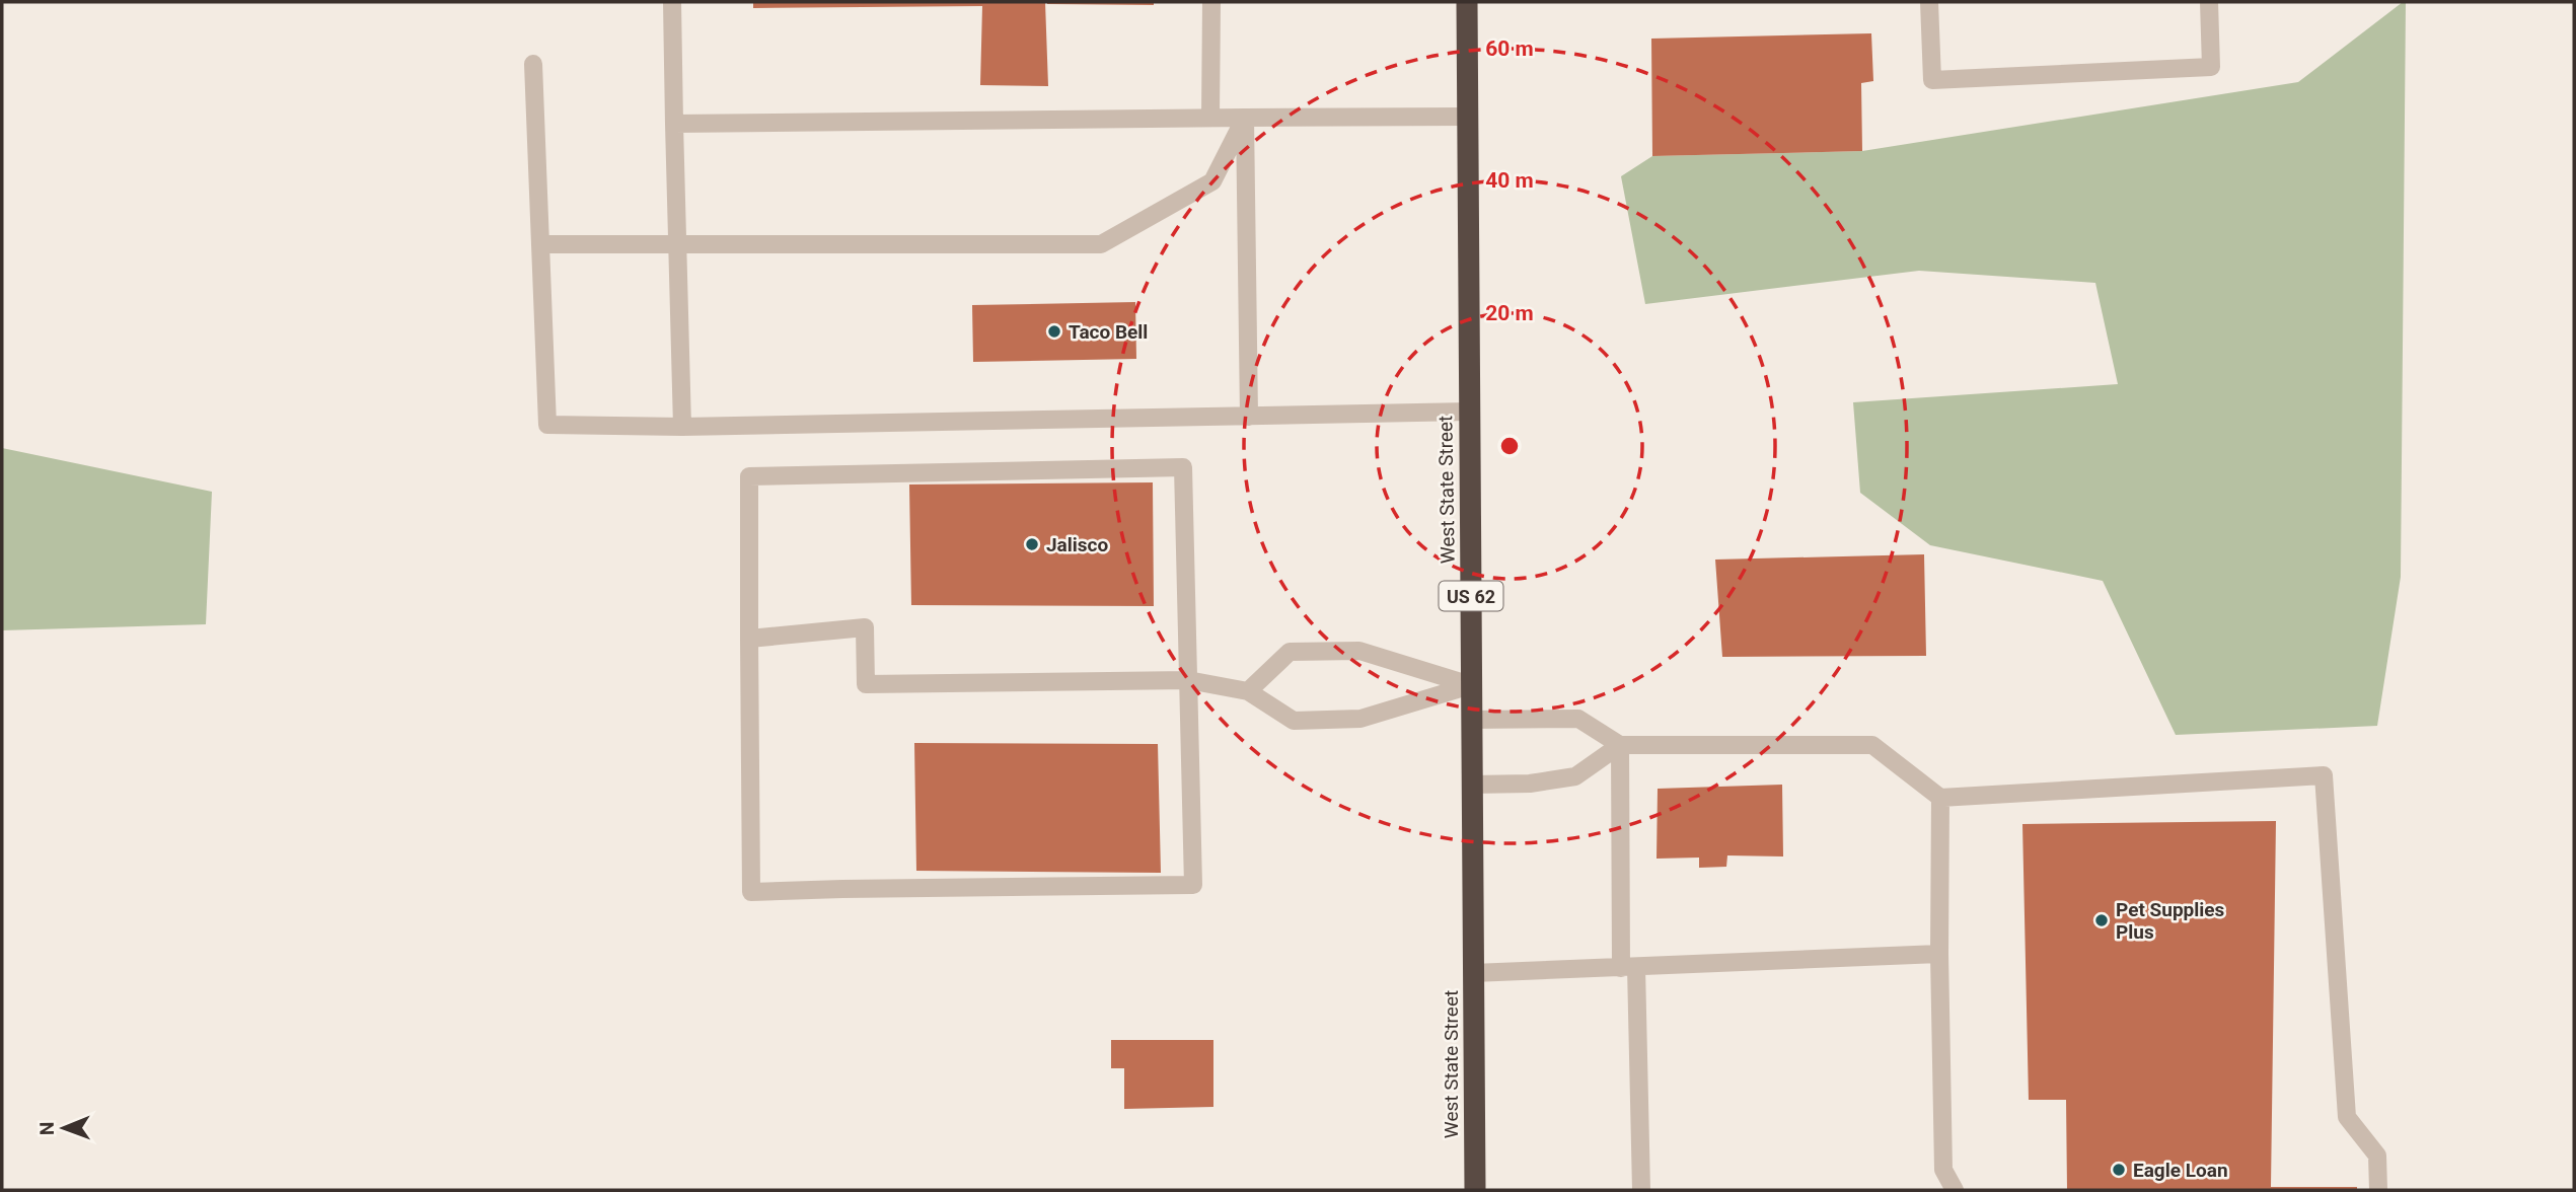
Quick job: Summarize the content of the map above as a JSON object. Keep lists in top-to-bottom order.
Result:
{
  "streets": {
    "highway": ["West State Street", "US 62"]
  },
  "places": [
    "Taco Bell",
    "Jalisco",
    "Pet Supplies Plus",
    "Eagle Loan"
  ],
  "north": "left",
  "rings": ["60 m", "40 m", "20 m"]
}
